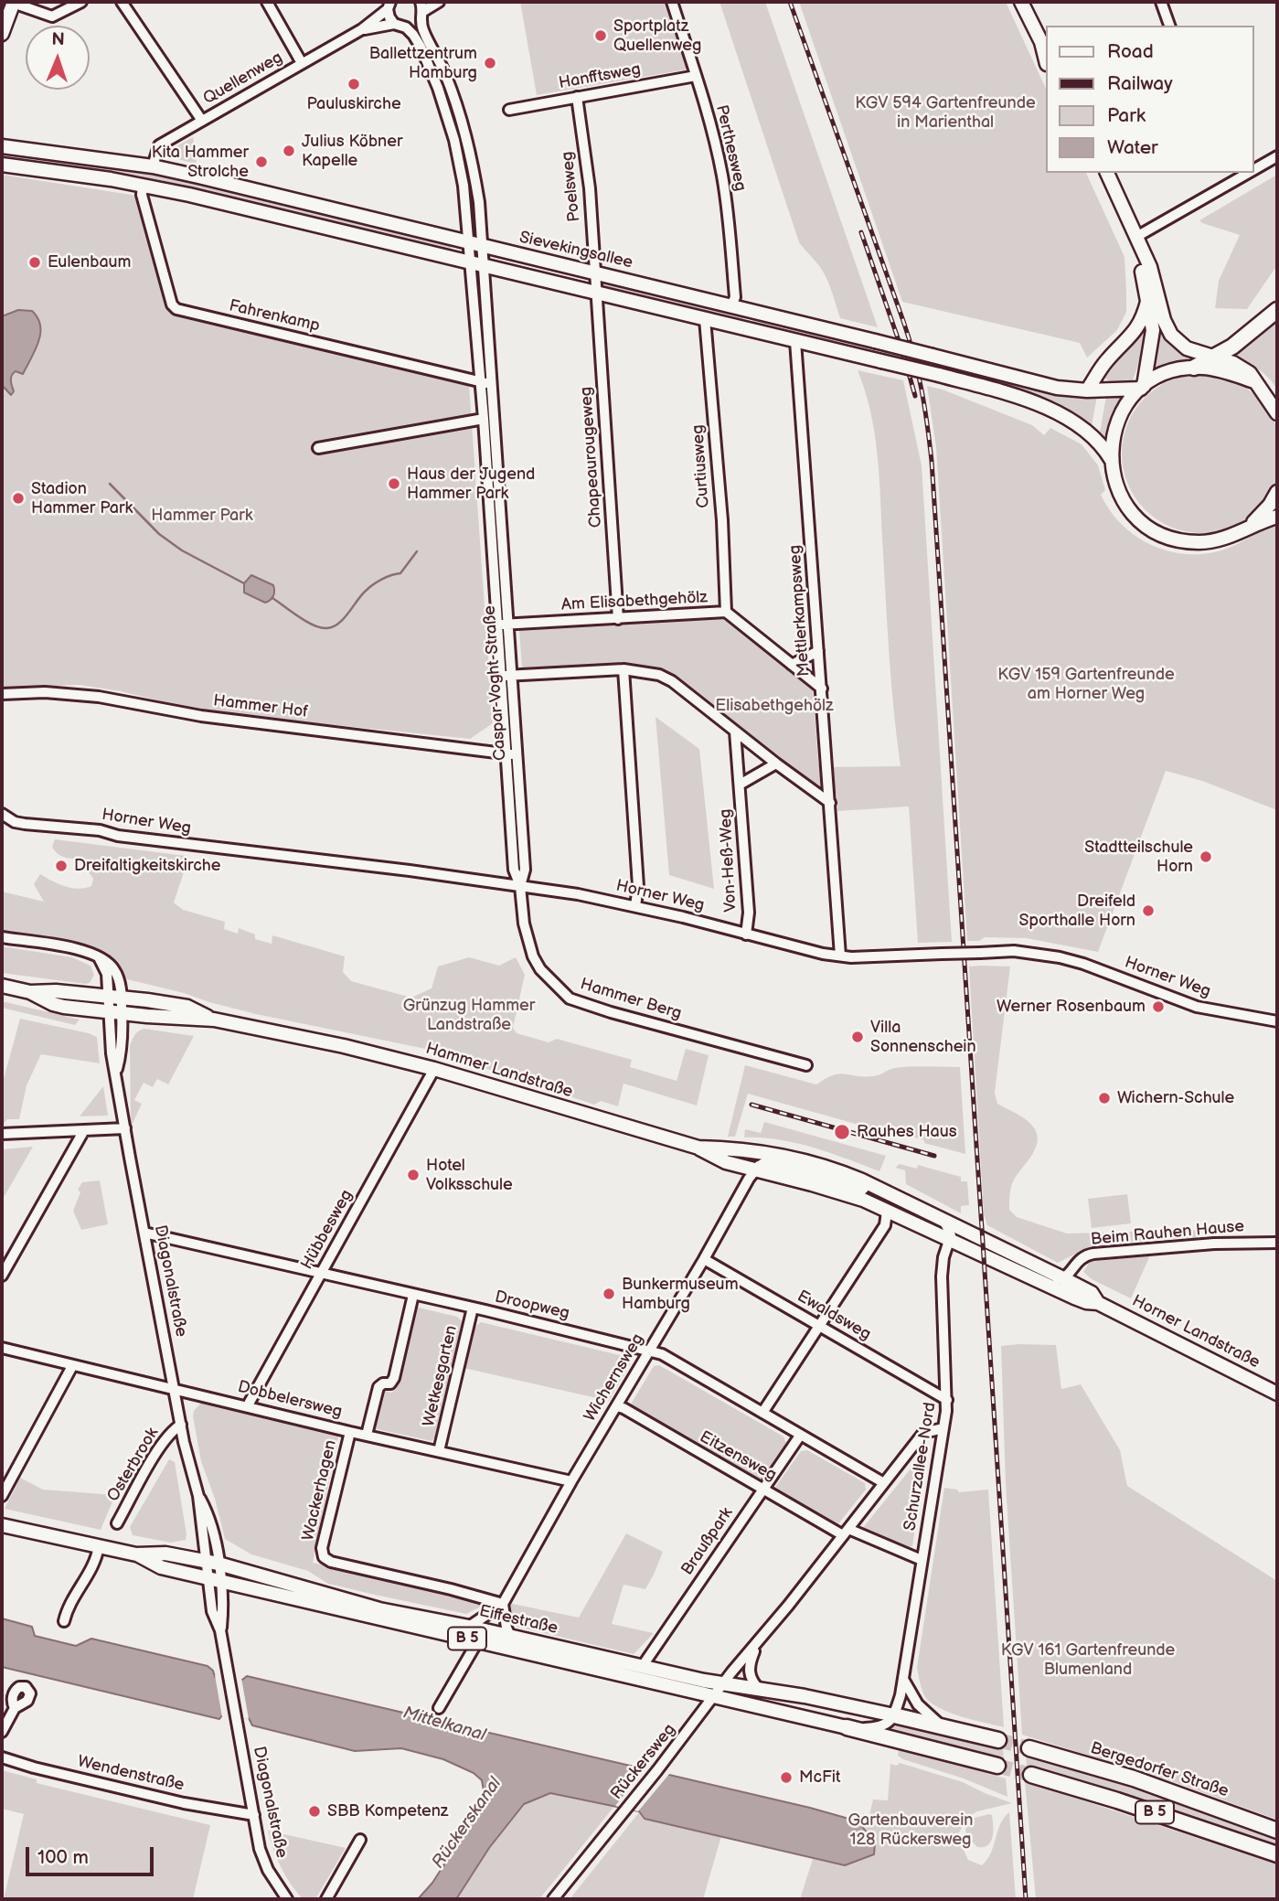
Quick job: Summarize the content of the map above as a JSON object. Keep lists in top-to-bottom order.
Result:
{
  "streets": {
    "highway": ["B 5", "Bergedorfer Straße"],
    "main road": [
      "Sievekingsallee",
      "Hammer Landstraße",
      "Horner Landstraße",
      "Eiffestraße"
    ],
    "street": [
      "Hanfftsweg",
      "Quellenweg",
      "Perthesweg",
      "Poelsweg",
      "Fahrenkamp",
      "Chapeaurougeweg",
      "Curtiusweg",
      "Am Elisabethgehölz",
      "Mettlerkampsweg",
      "Caspar-Voght-Straße",
      "Hammer Hof",
      "Horner Weg",
      "Von-Heß-Weg",
      "Hammer Berg",
      "Hübbesweg",
      "Beim Rauhen Hause",
      "Diagonalstraße",
      "Droopweg",
      "Ewaldsweg",
      "Wetkesgarten",
      "Wichernsweg",
      "Dobbelersweg",
      "Eitzensweg",
      "Osterbrook",
      "Schurzallee-Nord",
      "Wackerhagen",
      "Braußpark",
      "Rückersweg",
      "Wendenstraße"
    ]
  },
  "crossings": [
    ["Hanfftsweg", "Perthesweg"],
    ["Hanfftsweg", "Poelsweg"],
    ["Quellenweg", "Sievekingsallee"],
    ["Perthesweg", "Sievekingsallee"],
    ["Poelsweg", "Sievekingsallee"],
    ["Poelsweg", "Chapeaurougeweg"],
    ["Sievekingsallee", "Fahrenkamp"],
    ["Sievekingsallee", "Chapeaurougeweg"],
    ["Sievekingsallee", "Curtiusweg"],
    ["Sievekingsallee", "Mettlerkampsweg"],
    ["Sievekingsallee", "Caspar-Voght-Straße"],
    ["Fahrenkamp", "Caspar-Voght-Straße"],
    ["Chapeaurougeweg", "Am Elisabethgehölz"],
    ["Curtiusweg", "Am Elisabethgehölz"],
    ["Am Elisabethgehölz", "Mettlerkampsweg"],
    ["Am Elisabethgehölz", "Caspar-Voght-Straße"],
    ["Mettlerkampsweg", "Horner Weg"],
    ["Caspar-Voght-Straße", "Hammer Hof"],
    ["Caspar-Voght-Straße", "Horner Weg"],
    ["Caspar-Voght-Straße", "Hammer Berg"],
    ["Horner Weg", "Von-Heß-Weg"],
    ["Horner Weg", "Hammer Berg"],
    ["Hammer Landstraße", "Hübbesweg"],
    ["Hammer Landstraße", "Diagonalstraße"],
    ["Hammer Landstraße", "Horner Landstraße"],
    ["Hammer Landstraße", "Wichernsweg"],
    ["Hammer Landstraße", "Schurzallee-Nord"],
    ["Hübbesweg", "Droopweg"],
    ["Hübbesweg", "Dobbelersweg"],
    ["Beim Rauhen Hause", "Horner Landstraße"],
    ["Diagonalstraße", "Droopweg"],
    ["Diagonalstraße", "Dobbelersweg"],
    ["Diagonalstraße", "Osterbrook"],
    ["Diagonalstraße", "Eiffestraße"],
    ["Diagonalstraße", "Wendenstraße"],
    ["Droopweg", "Wetkesgarten"],
    ["Droopweg", "Wichernsweg"],
    ["Droopweg", "Braußpark"],
    ["Droopweg", "Rückersweg"],
    ["Ewaldsweg", "Wichernsweg"],
    ["Ewaldsweg", "Schurzallee-Nord"],
    ["Wetkesgarten", "Dobbelersweg"],
    ["Wichernsweg", "Dobbelersweg"],
    ["Wichernsweg", "Eitzensweg"],
    ["Wichernsweg", "Eiffestraße"],
    ["Dobbelersweg", "Wackerhagen"],
    ["Eitzensweg", "Schurzallee-Nord"],
    ["Eitzensweg", "Braußpark"],
    ["Eitzensweg", "Rückersweg"],
    ["Schurzallee-Nord", "Eiffestraße"],
    ["Schurzallee-Nord", "B 5"],
    ["Schurzallee-Nord", "Rückersweg"],
    ["Wackerhagen", "Eiffestraße"],
    ["Braußpark", "Eiffestraße"],
    ["Eiffestraße", "B 5"],
    ["Eiffestraße", "Rückersweg"]
  ],
  "water": ["Mittelkanal", "Rückerskanal"],
  "parks": [
    "KGV 594 Gartenfreunde in Marienthal",
    "Hammer Park",
    "KGV 159 Gartenfreunde am Horner Weg",
    "Elisabethgehölz",
    "Grünzug Hammer Landstraße",
    "KGV 161 Gartenfreunde Blumenland",
    "Gartenbauverein 128 Rückersweg"
  ],
  "places": [
    "Sportplatz Quellenweg",
    "Ballettzentrum Hamburg",
    "Pauluskirche",
    "Julius Köbner Kapelle",
    "Kita Hammer Strolche",
    "Eulenbaum",
    "Haus der Jugend Hammer Park",
    "Stadion Hammer Park",
    "Stadtteilschule Horn",
    "Dreifaltigkeitskirche",
    "Dreifeld Sporthalle Horn",
    "Werner Rosenbaum",
    "Villa Sonnenschein",
    "Wichern-Schule",
    "Rauhes Haus",
    "Hotel Volksschule",
    "Bunkermuseum Hamburg",
    "McFit",
    "SBB Kompetenz"
  ],
  "legend": [
    "Road",
    "Railway",
    "Park",
    "Water"
  ],
  "scale_bar": "100 m",
  "north": "top"
}
